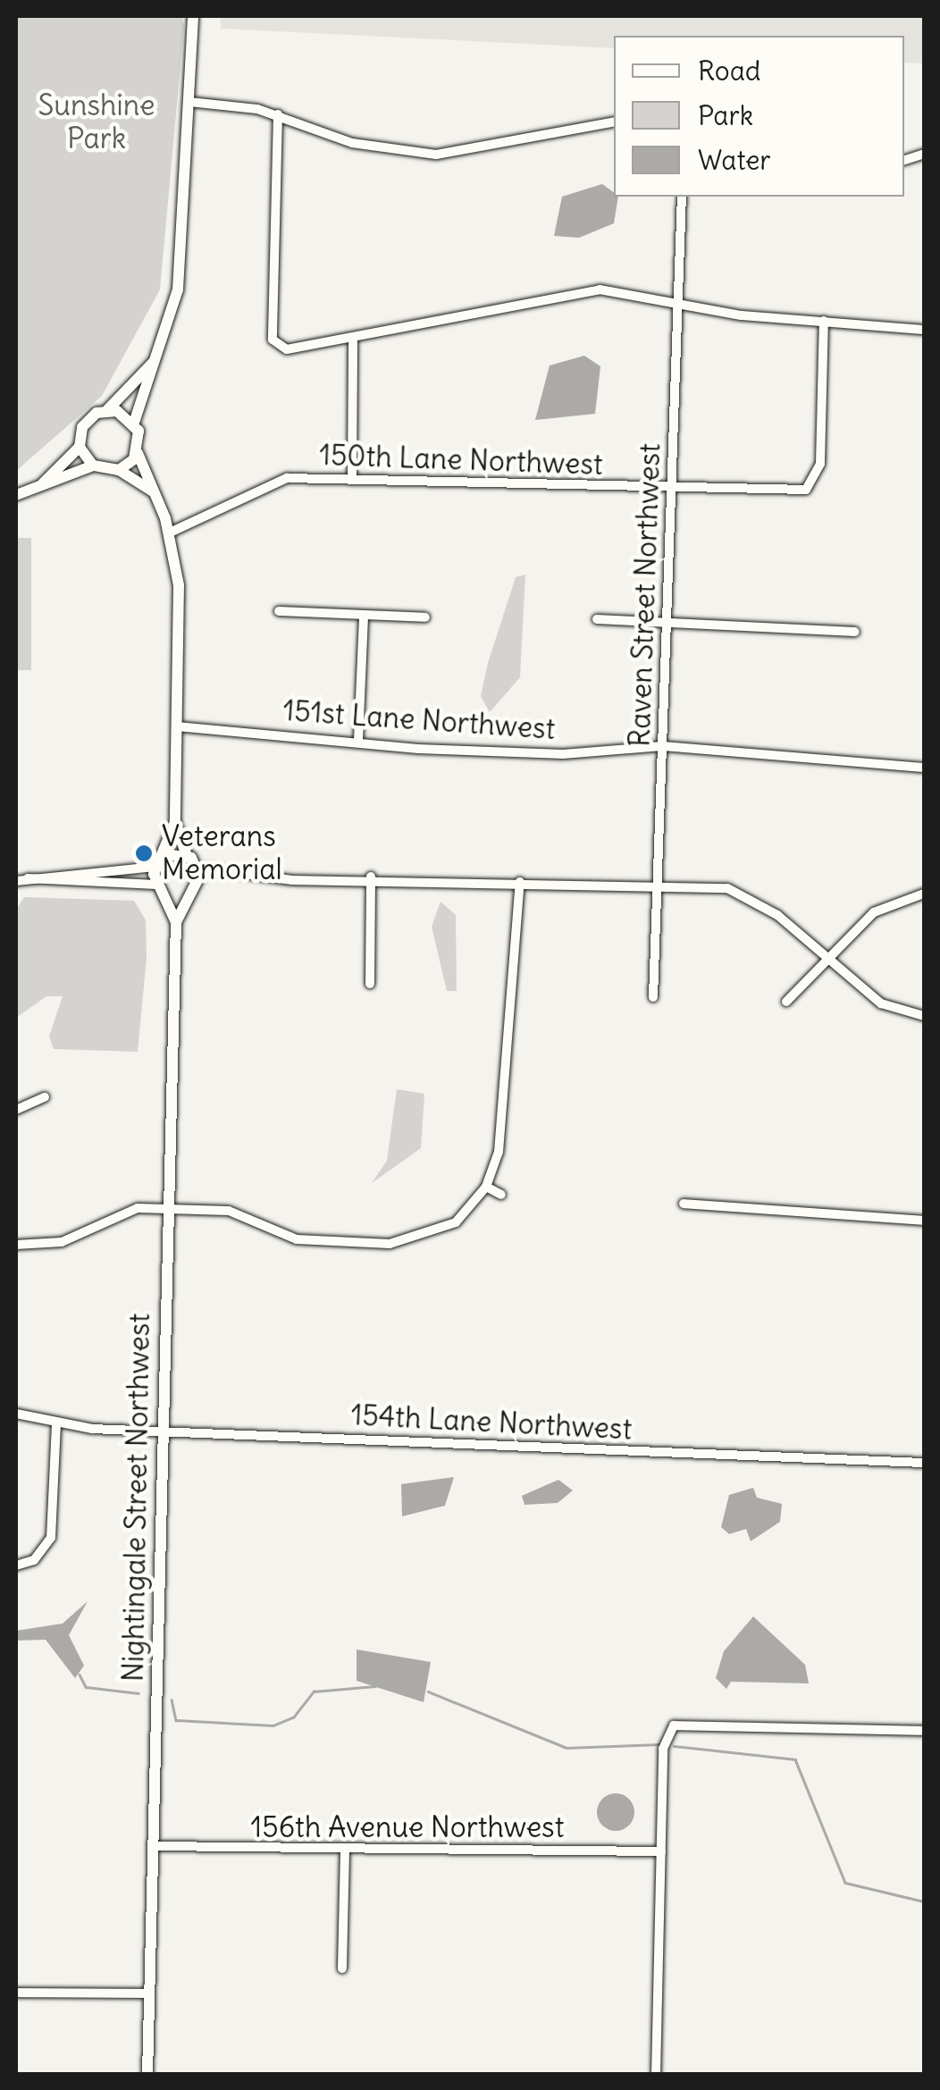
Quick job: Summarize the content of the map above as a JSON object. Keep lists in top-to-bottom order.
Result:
{
  "streets": {
    "street": [
      "150th Lane Northwest",
      "Raven Street Northwest",
      "151st Lane Northwest",
      "154th Lane Northwest",
      "Nightingale Street Northwest",
      "156th Avenue Northwest"
    ]
  },
  "crossings": [
    ["150th Lane Northwest", "Raven Street Northwest"],
    ["Raven Street Northwest", "151st Lane Northwest"],
    ["154th Lane Northwest", "Nightingale Street Northwest"],
    ["Nightingale Street Northwest", "156th Avenue Northwest"]
  ],
  "parks": ["Sunshine Park"],
  "places": ["Veterans Memorial"],
  "legend": ["Road", "Park", "Water"]
}
